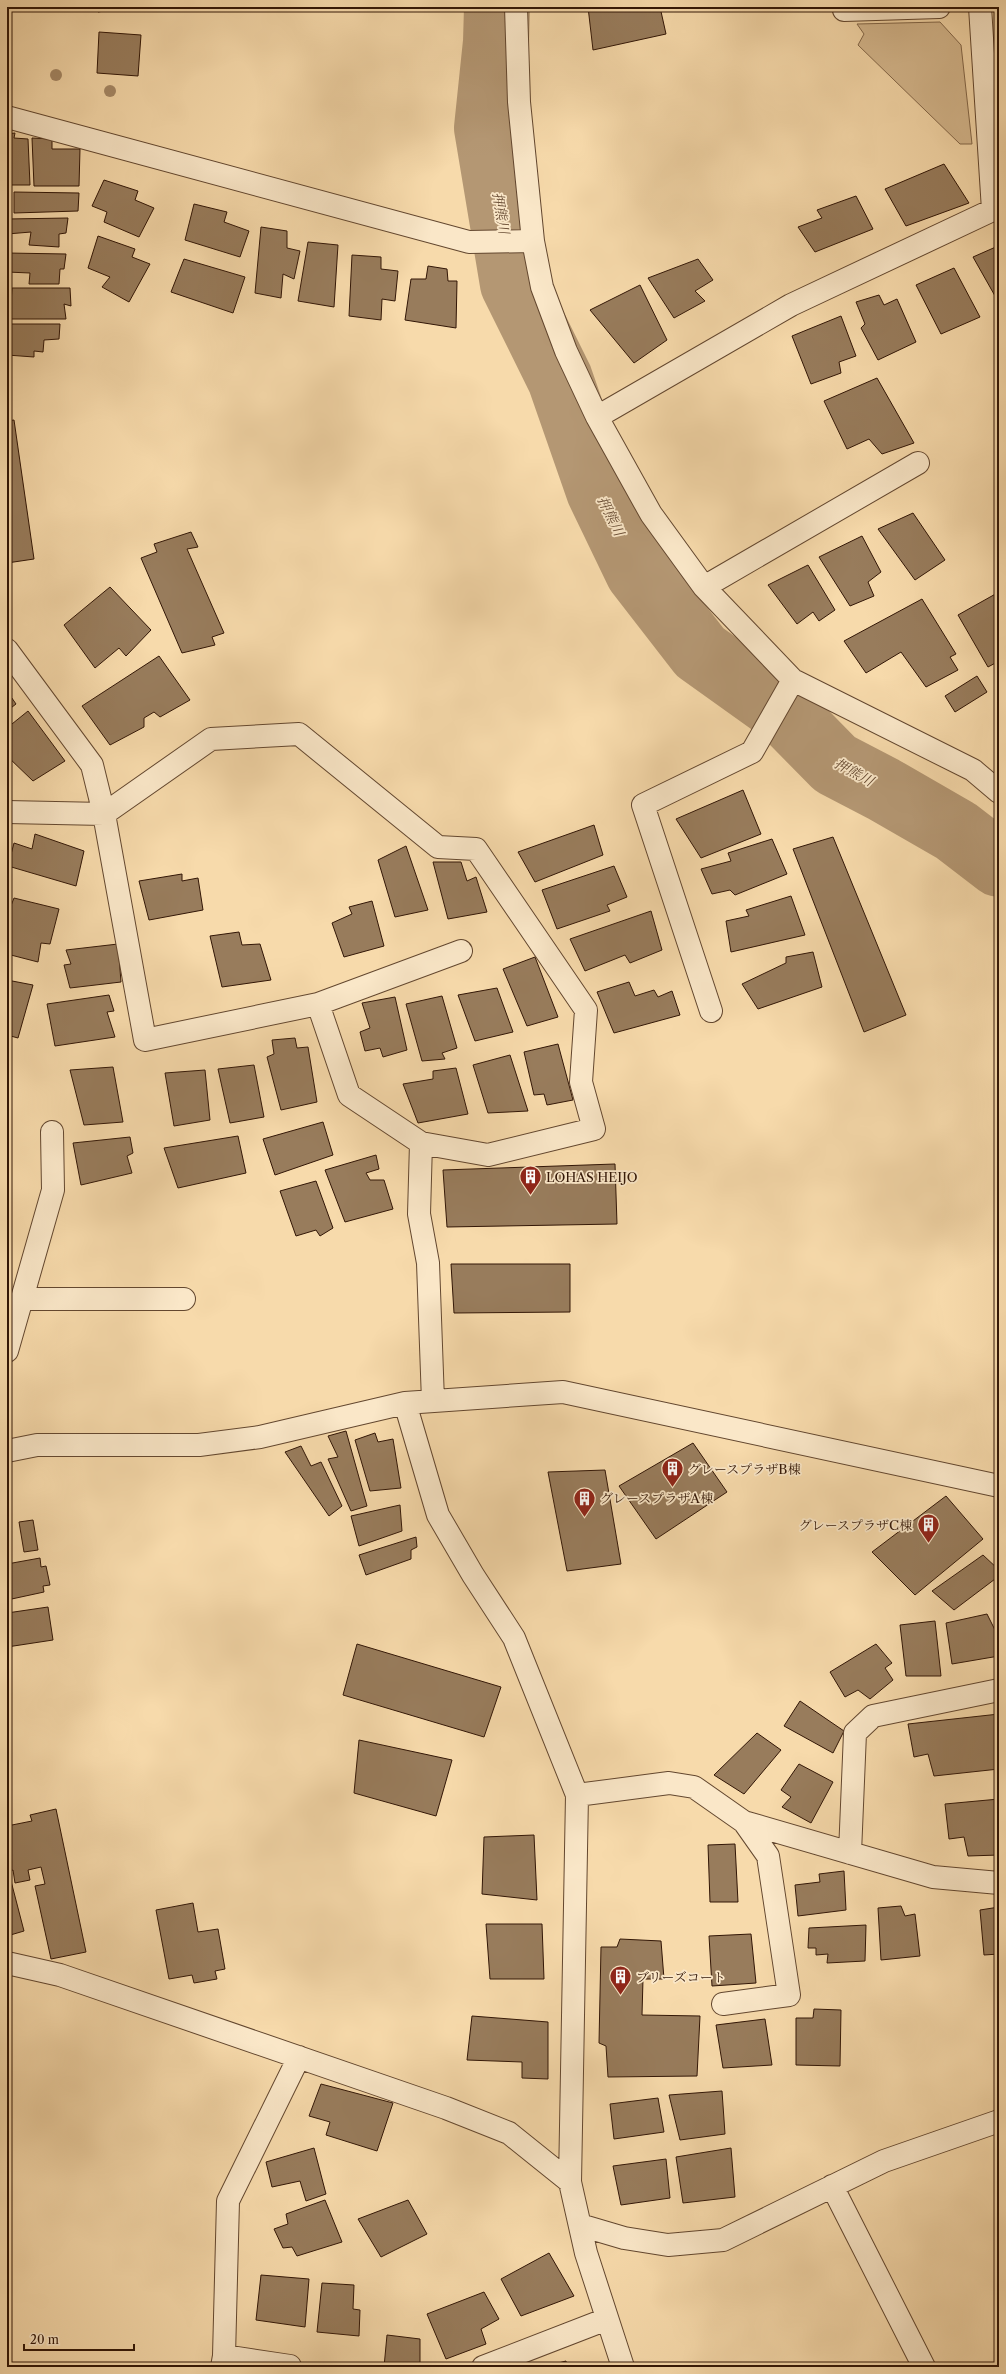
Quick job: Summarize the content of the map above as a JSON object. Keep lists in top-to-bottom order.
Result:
{
  "water": ["押熊川"],
  "places": {
    "building": [
      "LOHAS HEIJO",
      "グレースプラザB棟",
      "グレースプラザA棟",
      "グレースプラザC棟",
      "ブリーズコート"
    ]
  },
  "scale_bar": "20 m"
}
